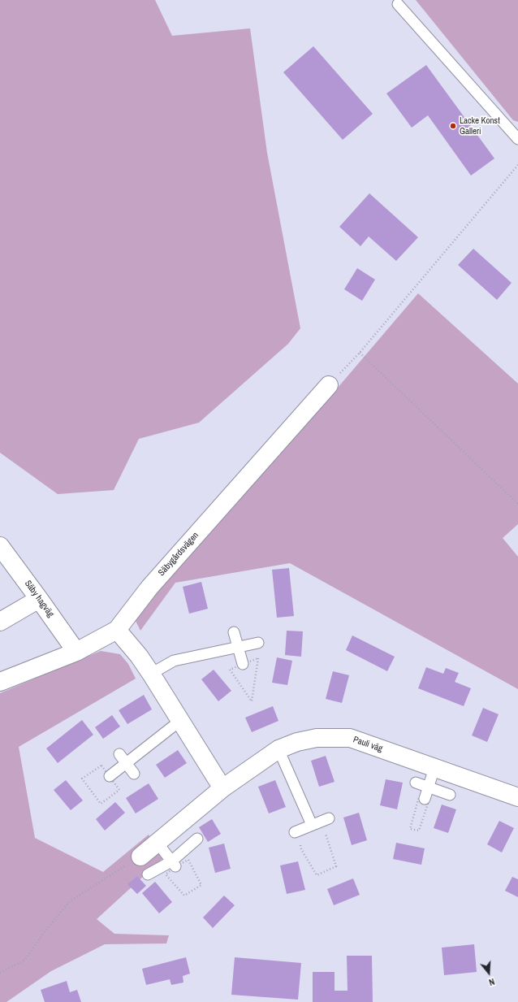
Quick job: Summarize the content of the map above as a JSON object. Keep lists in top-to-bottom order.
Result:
{
  "streets": {
    "street": ["Säbygårdsvägen", "Säby hagväg", "Pauli väg"]
  },
  "crossings": [
    ["Säbygårdsvägen", "Säby hagväg"]
  ],
  "places": ["Lacke Konst Galleri"],
  "north": "bottom"
}
